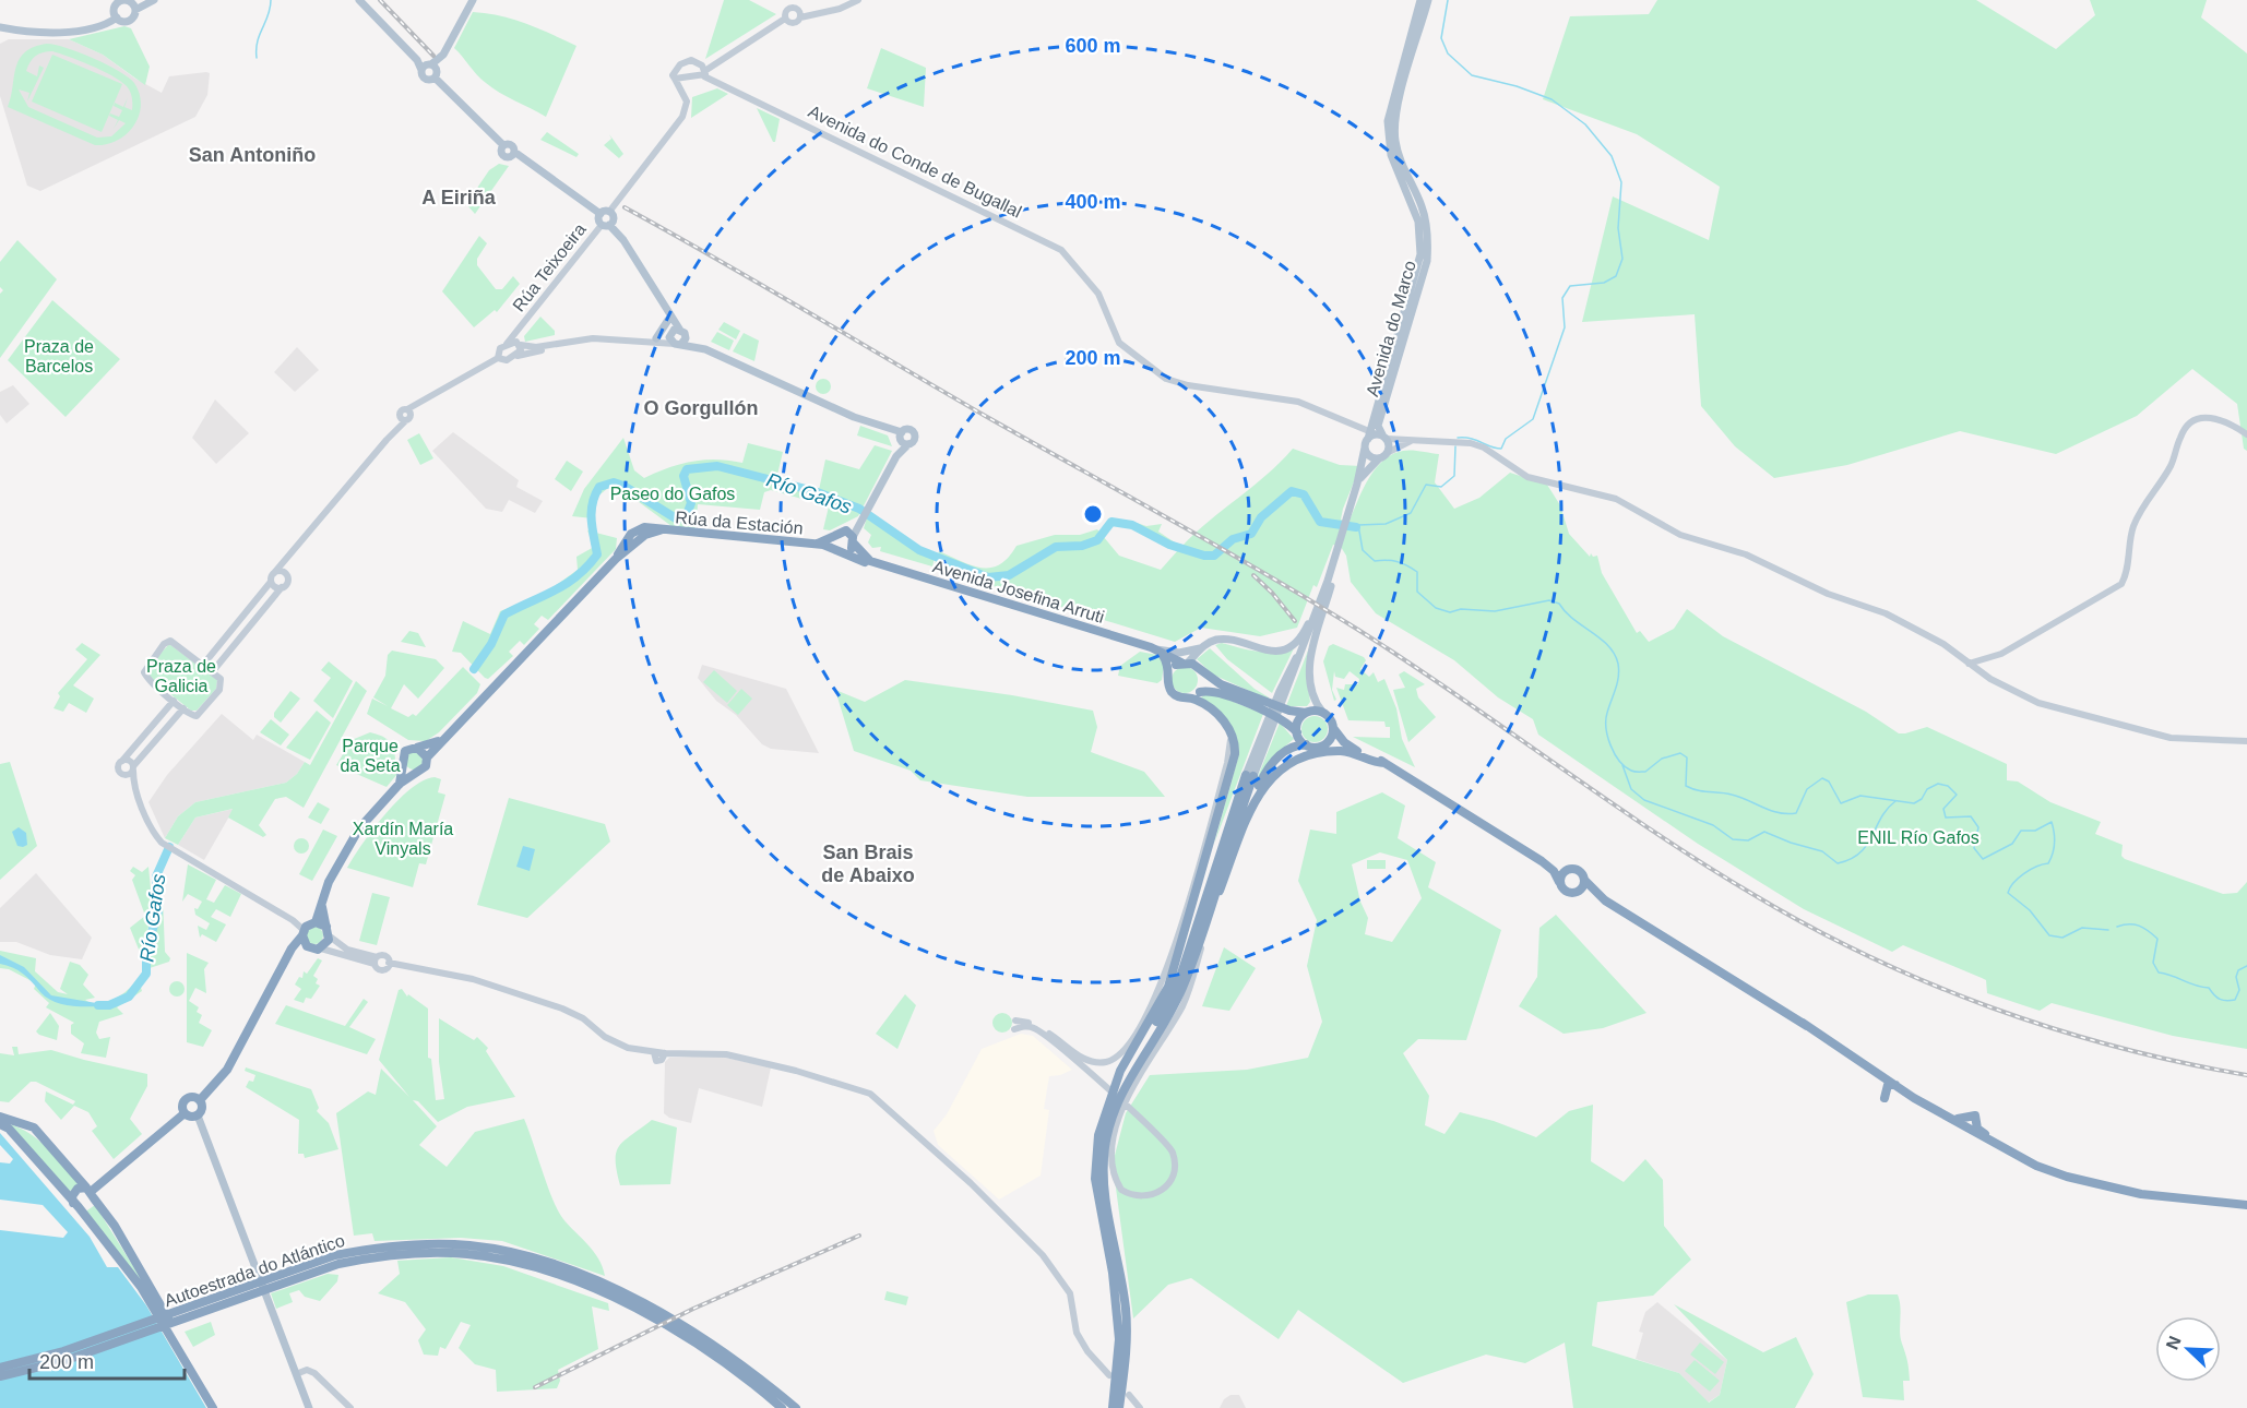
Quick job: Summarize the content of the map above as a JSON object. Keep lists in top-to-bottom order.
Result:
{
  "streets": {
    "highway": ["Rúa da Estación", "Avenida Josefina Arruti", "Autoestrada do Atlántico"],
    "main road": ["Avenida do Marco"],
    "street": ["Avenida do Conde de Bugallal", "Rúa Teixoeira"]
  },
  "crossings": [
    ["Avenida do Conde de Bugallal", "Avenida do Marco"],
    ["Rúa da Estación", "Avenida Josefina Arruti"]
  ],
  "districts": [
    "San Antoniño",
    "A Eiriña",
    "O Gorgullón",
    "San Brais de Abaixo"
  ],
  "water": ["Río Gafos"],
  "parks": [
    "Praza de Barcelos",
    "Paseo do Gafos",
    "Praza de Galicia",
    "Parque da Seta",
    "Xardín María Vinyals",
    "ENIL Río Gafos"
  ],
  "scale_bar": "200 m",
  "north": "top left",
  "rings": ["600 m", "400 m", "200 m"]
}
